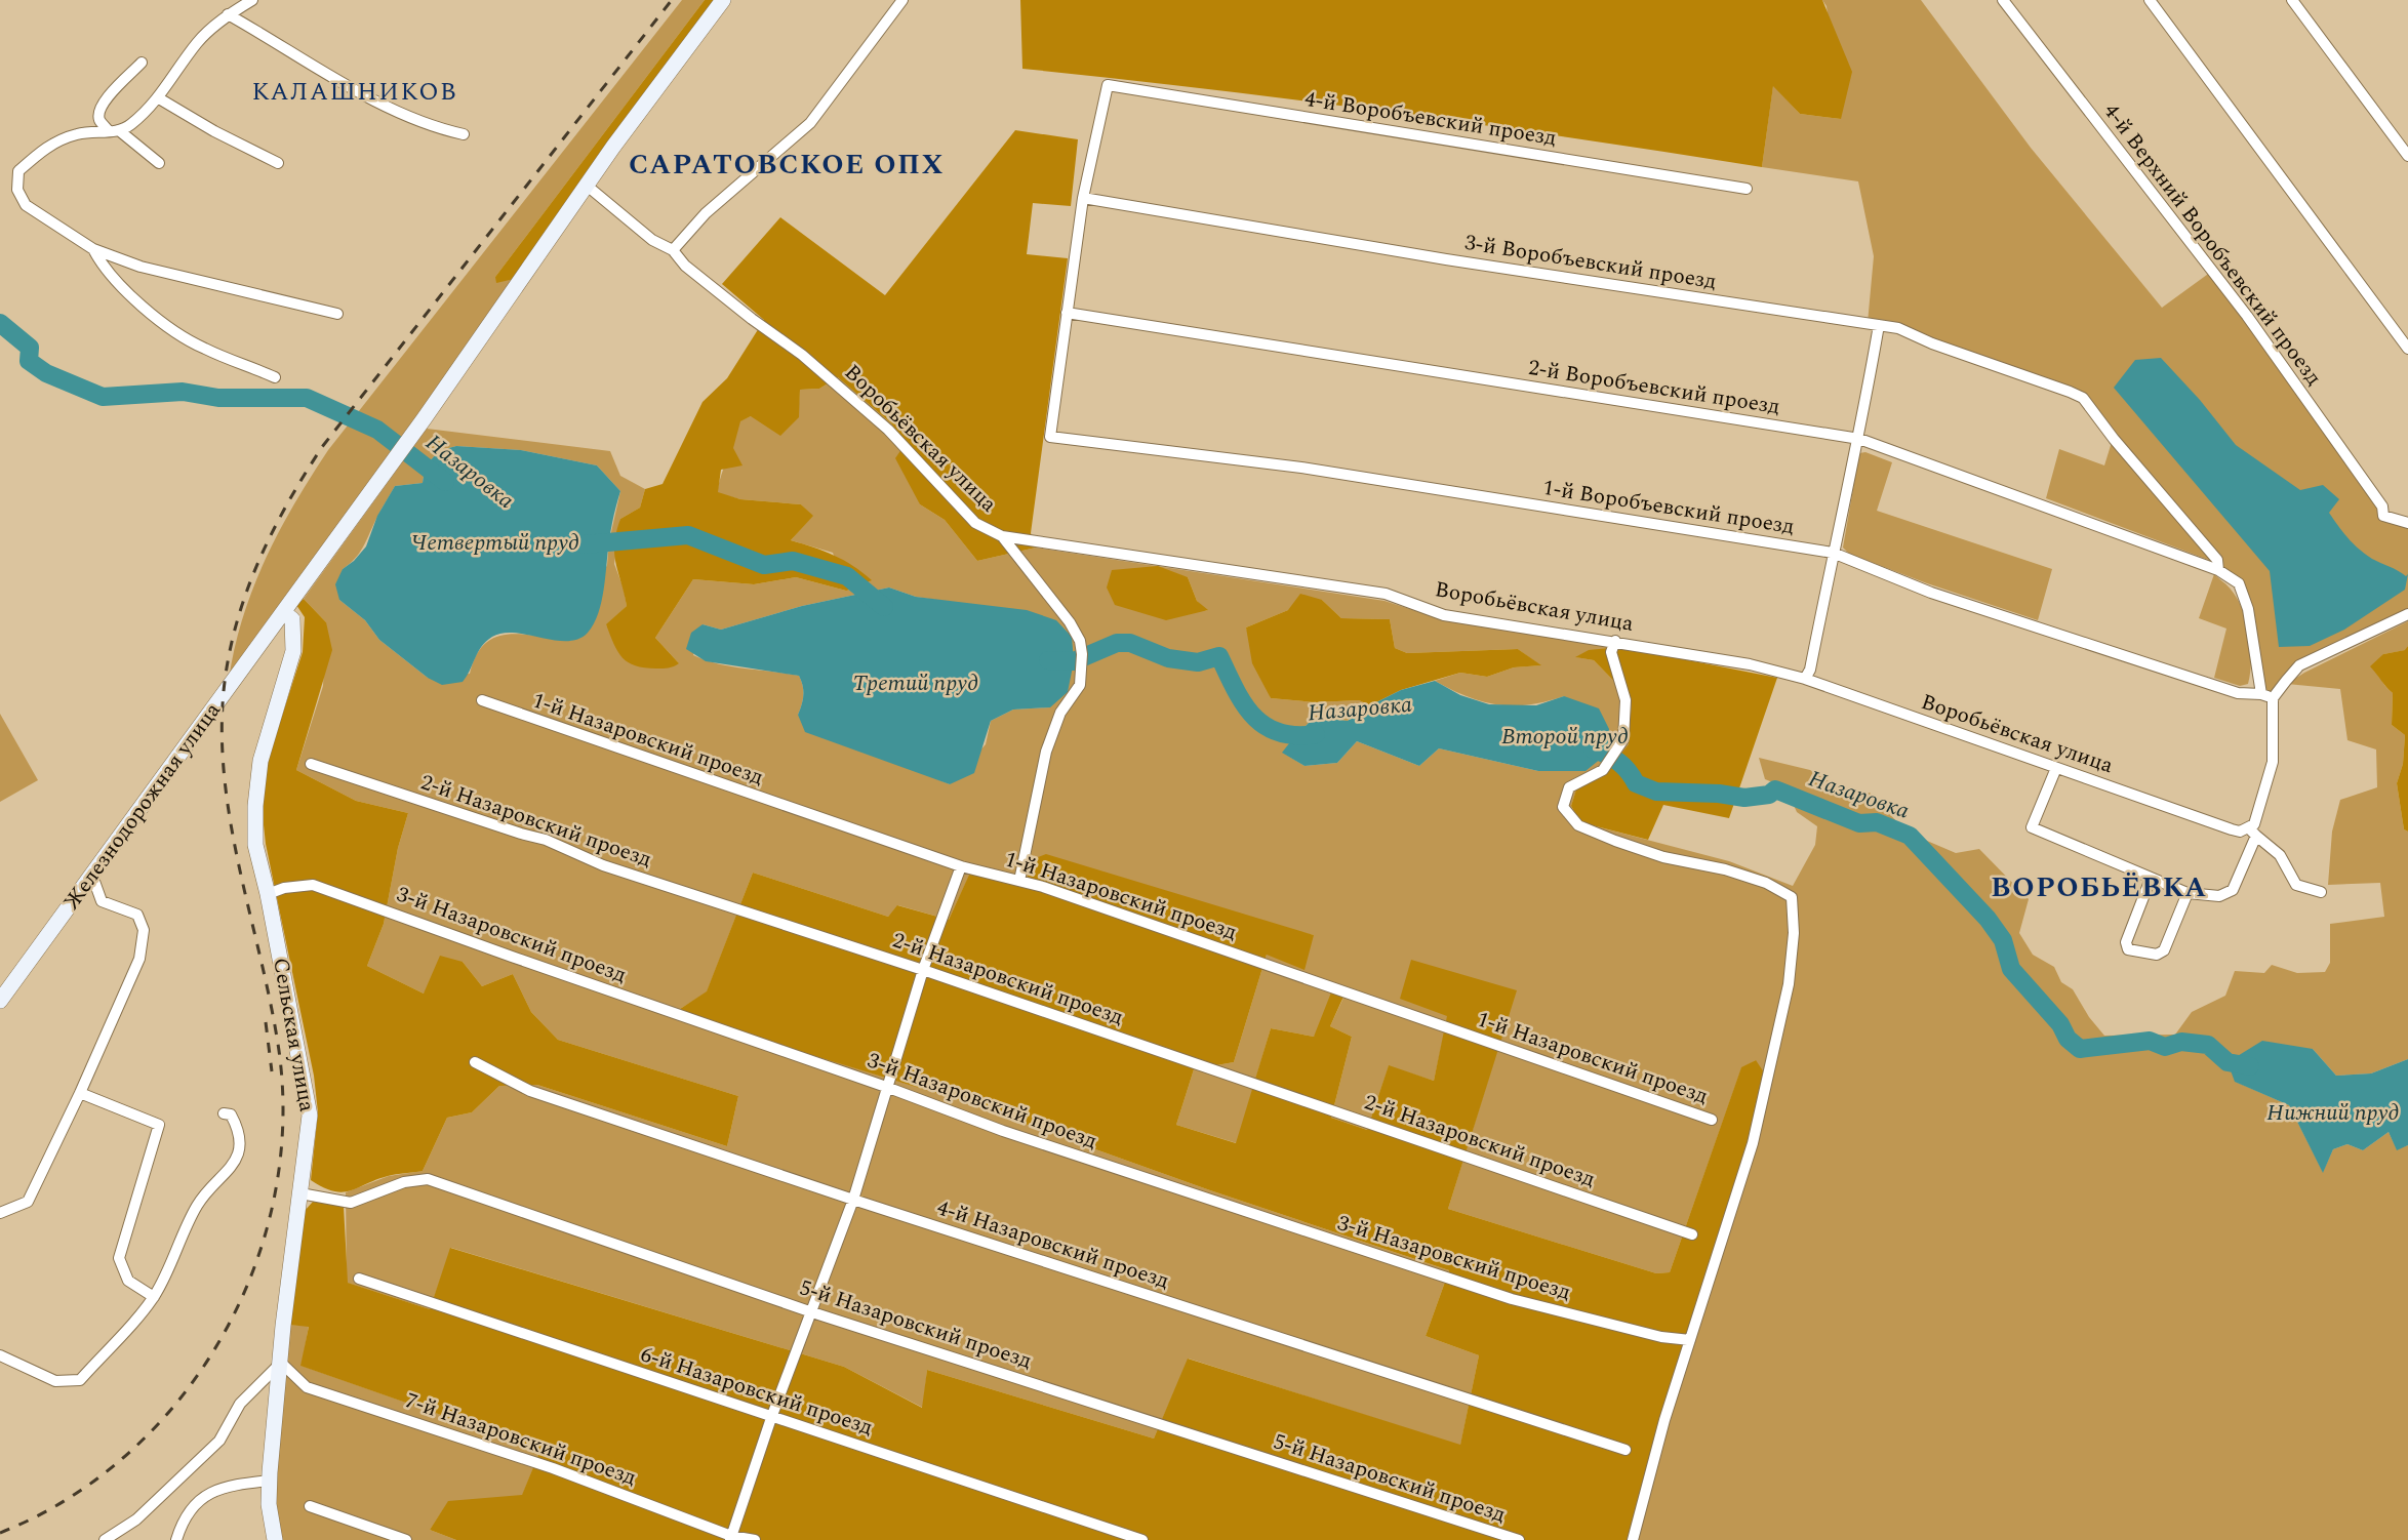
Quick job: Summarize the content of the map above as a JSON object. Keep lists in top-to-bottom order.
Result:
{
  "streets": {
    "street": [
      "4-й Воробъевский проезд",
      "4-й Верхний Воробъевский проезд",
      "3-й Воробъевский проезд",
      "2-й Воробъевский проезд",
      "Воробьёвская улица",
      "1-й Воробъевский проезд",
      "1-й Назаровский проезд",
      "Железнодорожная улица",
      "2-й Назаровский проезд",
      "3-й Назаровский проезд",
      "Сельская улица",
      "4-й Назаровский проезд",
      "5-й Назаровский проезд",
      "6-й Назаровский проезд",
      "7-й Назаровский проезд"
    ]
  },
  "crossings": [
    ["4-й Воробъевский проезд", "3-й Воробъевский проезд"],
    ["3-й Воробъевский проезд", "2-й Воробъевский проезд"],
    ["2-й Воробъевский проезд", "1-й Воробъевский проезд"],
    ["Воробьёвская улица", "Железнодорожная улица"],
    ["Железнодорожная улица", "Сельская улица"],
    ["3-й Назаровский проезд", "Сельская улица"],
    ["Сельская улица", "5-й Назаровский проезд"],
    ["Сельская улица", "7-й Назаровский проезд"]
  ],
  "districts": ["КАЛАШНИКОВ", "САРАТОВСКОЕ ОПХ", "ВОРОБЬЁВКА"],
  "water": [
    "Назаровка",
    "Четвертый пруд",
    "Третий пруд",
    "Второй пруд",
    "Нижний пруд"
  ]
}
